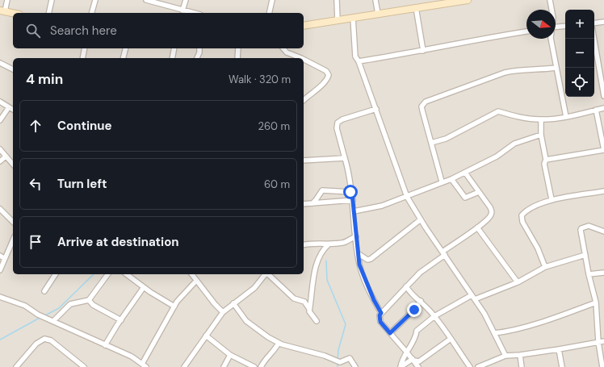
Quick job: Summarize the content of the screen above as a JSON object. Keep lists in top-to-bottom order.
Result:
{
  "north": "right",
  "page": {
    "map_buttons": ["+", "−"],
    "search": "Search here",
    "heading": ["4 min", "Walk · 320 m"],
    "list": [
      ["Continue", "260 m"],
      ["Turn left", "60 m"],
      "Arrive at destination"
    ]
  }
}
